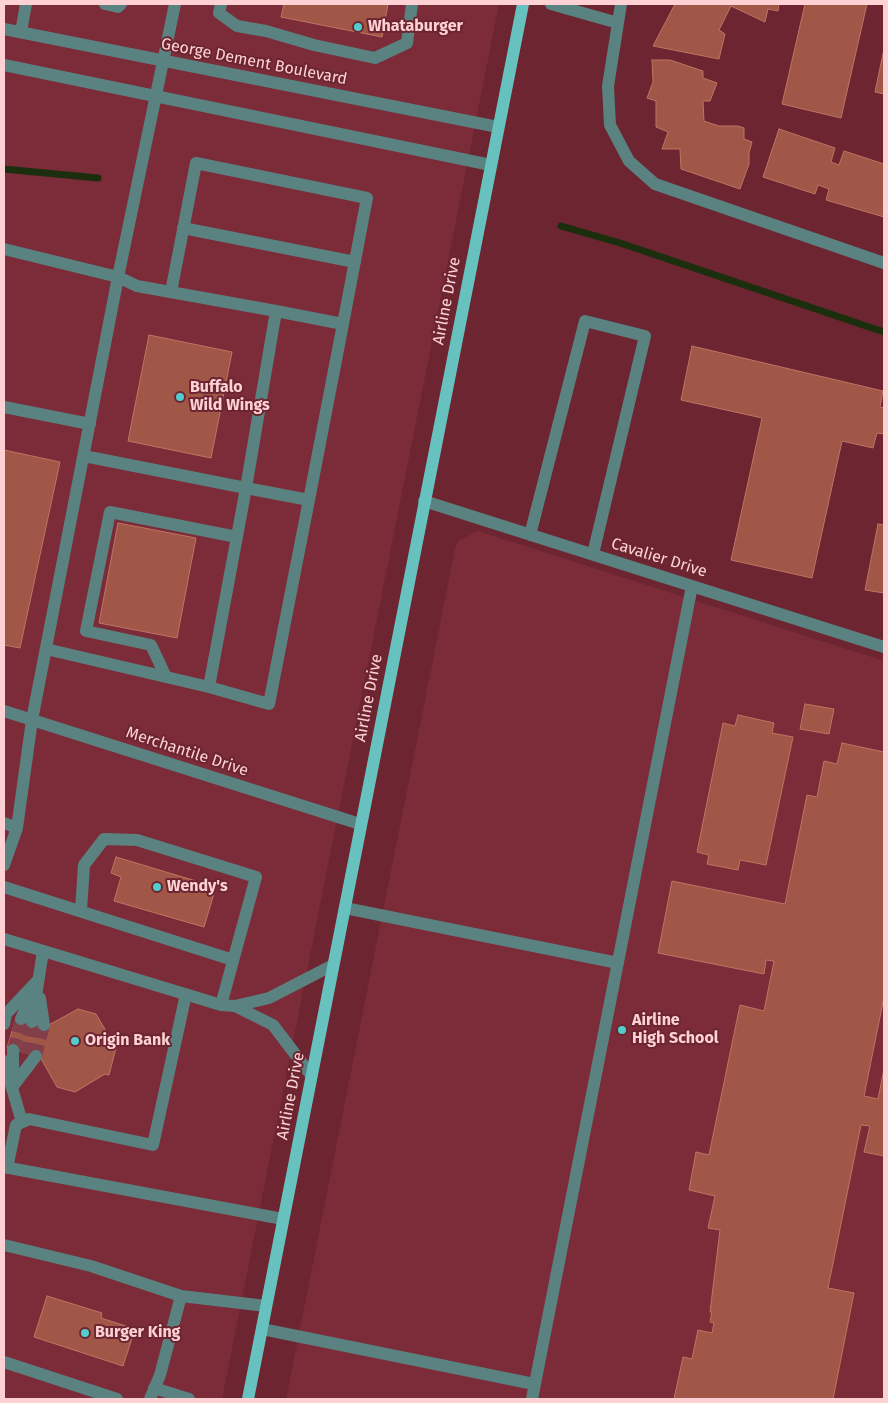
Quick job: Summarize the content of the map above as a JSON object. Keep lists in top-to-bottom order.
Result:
{
  "streets": {
    "main road": ["Airline Drive"],
    "street": ["George Dement Boulevard", "Cavalier Drive", "Merchantile Drive"]
  },
  "crossings": [
    ["George Dement Boulevard", "Airline Drive"],
    ["Airline Drive", "Cavalier Drive"],
    ["Airline Drive", "Merchantile Drive"]
  ],
  "places": [
    "Whataburger",
    "Buffalo Wild Wings",
    "Wendy's",
    "Airline High School",
    "Origin Bank",
    "Burger King"
  ]
}
